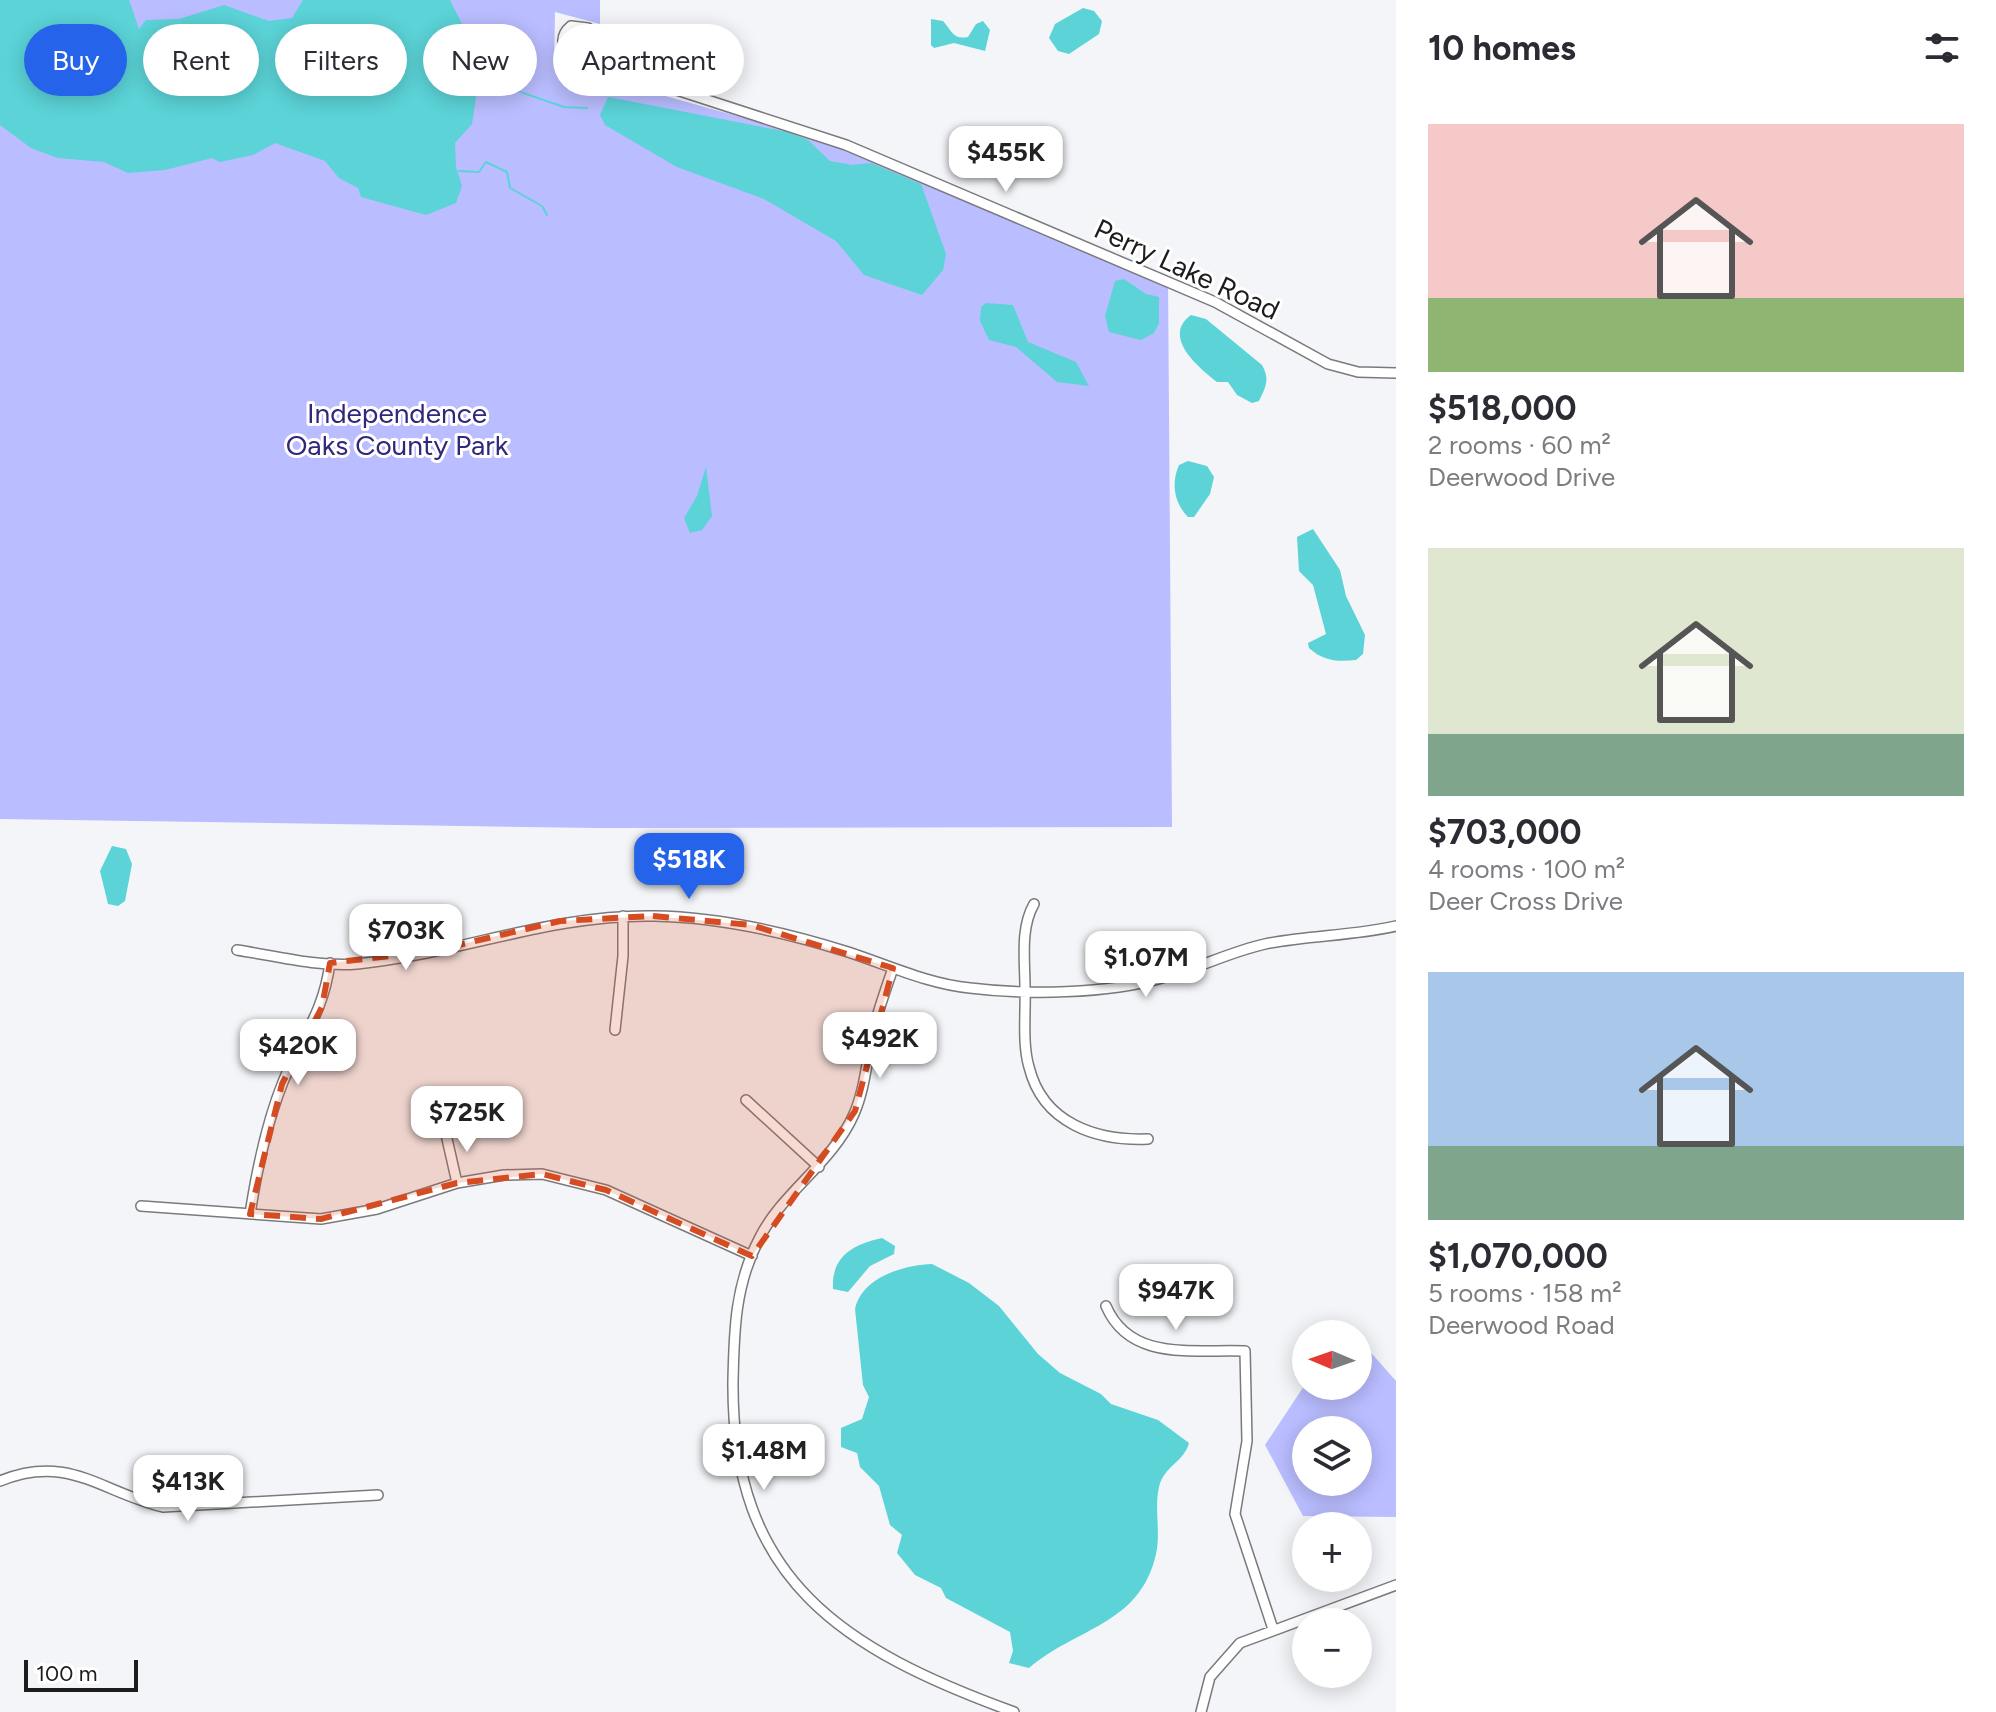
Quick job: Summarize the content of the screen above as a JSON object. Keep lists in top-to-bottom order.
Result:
{
  "streets": {
    "street": ["Perry Lake Road"]
  },
  "parks": ["Independence Oaks County Park"],
  "scale_bar": "100 m",
  "north": "left",
  "page": {
    "heading": "10 homes",
    "chip": [
      "Buy",
      "Rent",
      "Filters",
      "New",
      "Apartment"
    ],
    "list": [
      {
        "name": "$518,000",
        "note": "2 rooms · 60 m² · Deerwood Drive"
      },
      {
        "name": "$703,000",
        "note": "4 rooms · 100 m² · Deer Cross Drive"
      },
      {
        "name": "$1,070,000",
        "note": "5 rooms · 158 m² · Deerwood Road"
      }
    ],
    "price": [
      "$455K",
      "$518K",
      "$703K",
      "$1.07M",
      "$492K",
      "$420K",
      "$725K",
      "$947K",
      "$1.48M",
      "$413K"
    ],
    "map_buttons": ["+", "−"],
    "scale": "100 m"
  }
}
